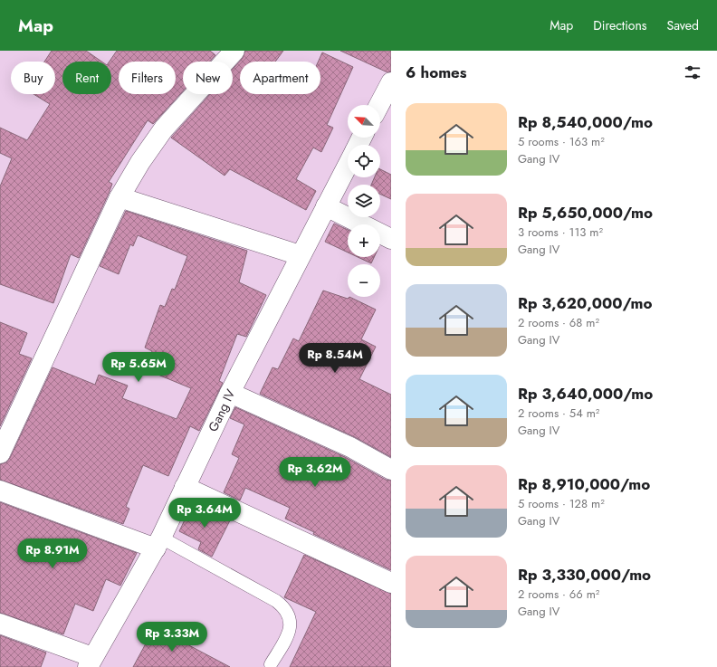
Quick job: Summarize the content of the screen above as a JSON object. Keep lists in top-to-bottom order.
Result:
{
  "streets": {
    "street": ["Gang IV"]
  },
  "north": "top left",
  "page": {
    "header": "Map",
    "nav": ["Map", "Directions", "Saved"],
    "heading": "6 homes",
    "chip": [
      "Buy",
      "Rent",
      "Filters",
      "New",
      "Apartment"
    ],
    "list": [
      {
        "name": "Rp 8,540,000/mo",
        "note": "5 rooms · 163 m² · Gang IV"
      },
      {
        "name": "Rp 5,650,000/mo",
        "note": "3 rooms · 113 m² · Gang IV"
      },
      {
        "name": "Rp 3,620,000/mo",
        "note": "2 rooms · 68 m² · Gang IV"
      },
      {
        "name": "Rp 3,640,000/mo",
        "note": "2 rooms · 54 m² · Gang IV"
      },
      {
        "name": "Rp 8,910,000/mo",
        "note": "5 rooms · 128 m² · Gang IV"
      },
      {
        "name": "Rp 3,330,000/mo",
        "note": "2 rooms · 66 m² · Gang IV"
      }
    ],
    "map_buttons": ["+", "−"],
    "price": [
      "Rp 8.54M",
      "Rp 5.65M",
      "Rp 3.62M",
      "Rp 3.64M",
      "Rp 8.91M",
      "Rp 3.33M"
    ]
  }
}
